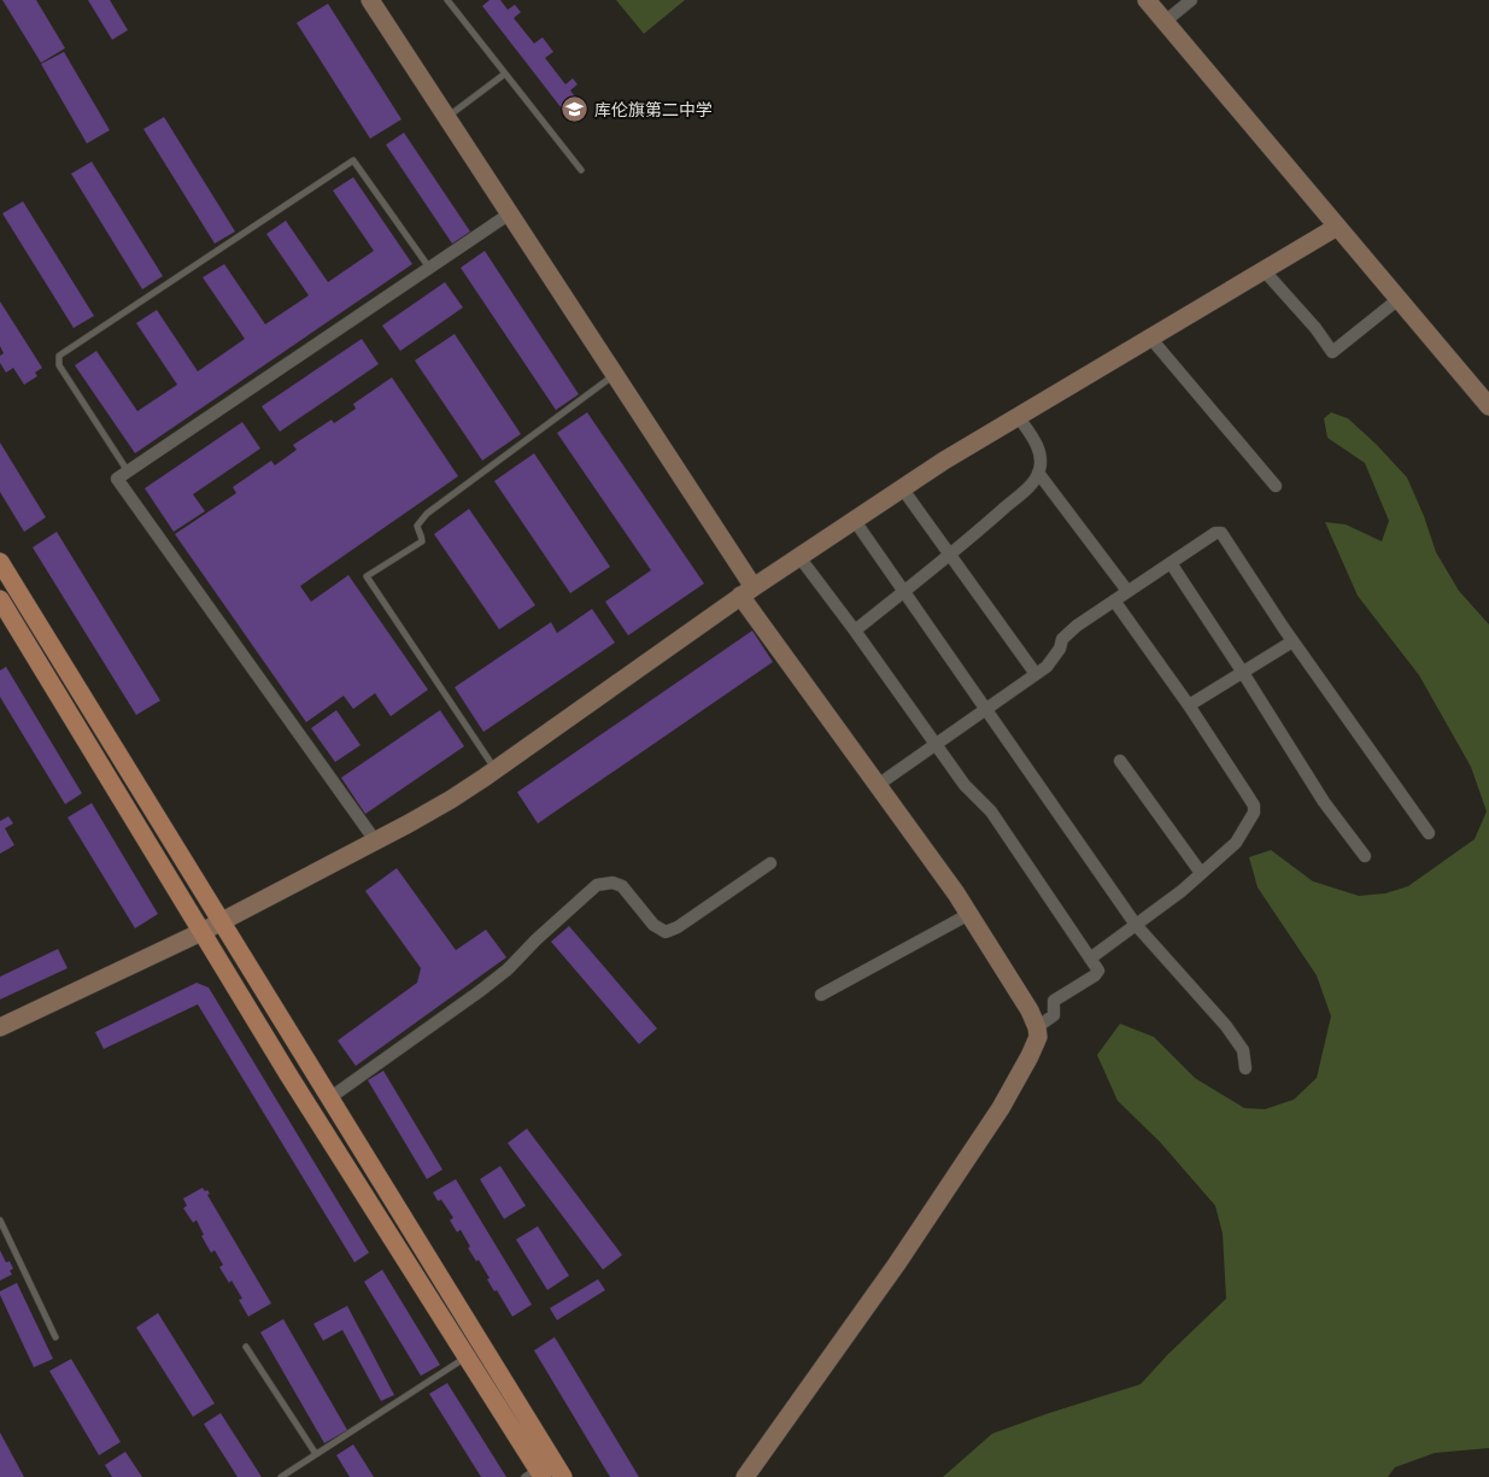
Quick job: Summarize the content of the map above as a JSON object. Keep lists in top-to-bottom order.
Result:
{
  "places": {
    "school or university": ["库伦旗第二中学"]
  }
}
